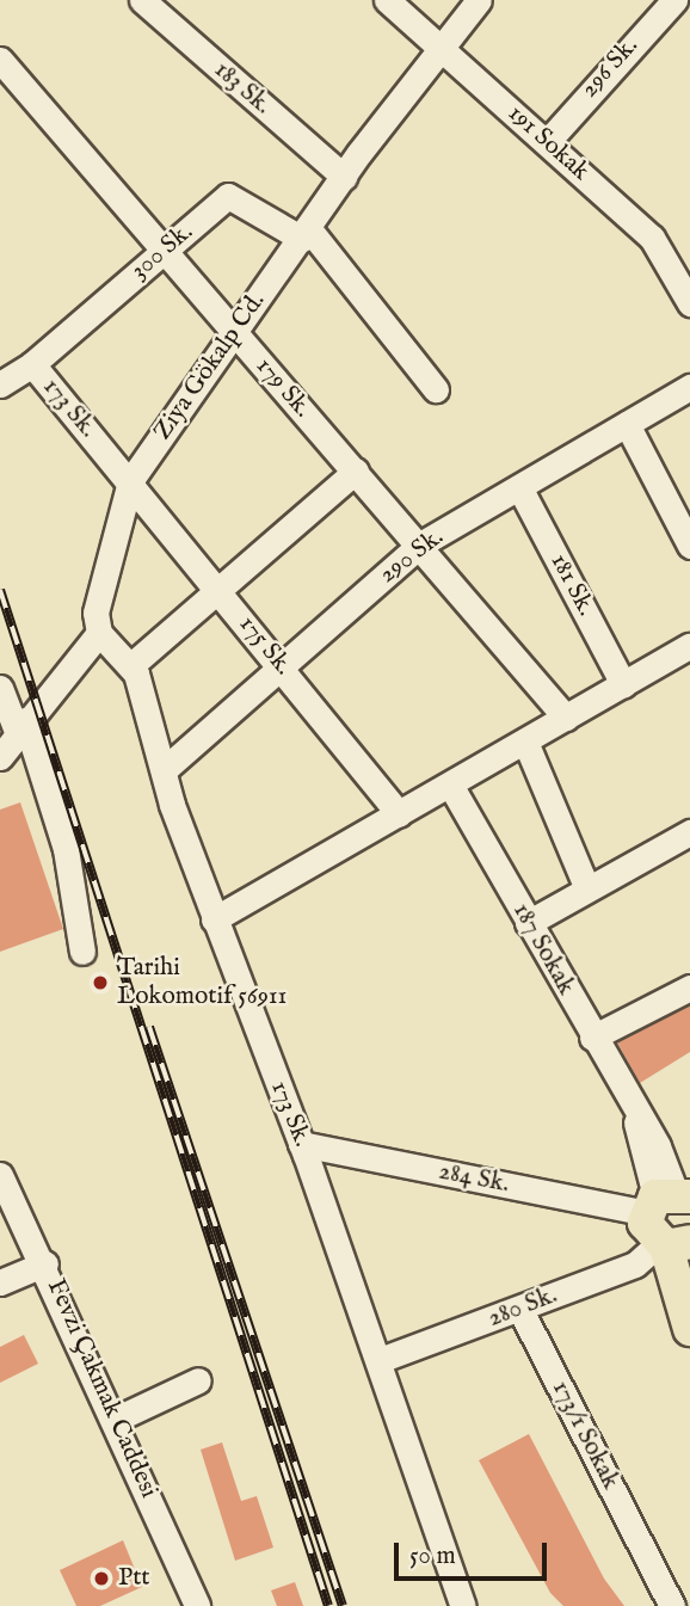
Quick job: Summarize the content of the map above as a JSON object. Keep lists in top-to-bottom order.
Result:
{
  "streets": {
    "main road": ["187 Sokak"],
    "street": [
      "296 Sk.",
      "183 Sk.",
      "191 Sokak",
      "300 Sk.",
      "Ziya Gökalp Cd.",
      "179 Sk.",
      "173 Sk.",
      "290 Sk.",
      "181 Sk.",
      "175 Sk.",
      "284 Sk.",
      "280 Sk.",
      "Fevzi Çakmak Caddesi",
      "173/1 Sokak"
    ]
  },
  "crossings": [
    ["296 Sk.", "191 Sokak"],
    ["183 Sk.", "Ziya Gökalp Cd."],
    ["191 Sokak", "Ziya Gökalp Cd."],
    ["300 Sk.", "Ziya Gökalp Cd."],
    ["300 Sk.", "179 Sk."],
    ["300 Sk.", "173 Sk."],
    ["Ziya Gökalp Cd.", "179 Sk."],
    ["Ziya Gökalp Cd.", "173 Sk."],
    ["Ziya Gökalp Cd.", "175 Sk."],
    ["179 Sk.", "290 Sk."],
    ["173 Sk.", "290 Sk."],
    ["173 Sk.", "175 Sk."],
    ["173 Sk.", "284 Sk."],
    ["173 Sk.", "280 Sk."],
    ["290 Sk.", "181 Sk."],
    ["290 Sk.", "175 Sk."],
    ["187 Sokak", "284 Sk."],
    ["187 Sokak", "280 Sk."],
    ["284 Sk.", "280 Sk."],
    ["280 Sk.", "173/1 Sokak"]
  ],
  "places": ["Tarihi Lokomotif 56911", "Ptt"],
  "scale_bar": "50 m"
}
